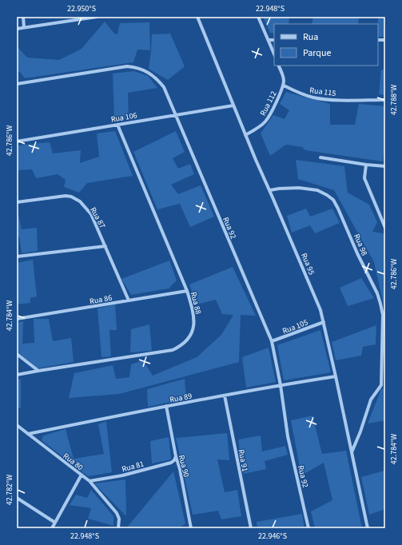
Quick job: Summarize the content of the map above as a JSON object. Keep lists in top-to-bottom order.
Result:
{
  "streets": {
    "street": [
      "Rua 115",
      "Rua 112",
      "Rua 106",
      "Rua 87",
      "Rua 92",
      "Rua 98",
      "Rua 95",
      "Rua 86",
      "Rua 88",
      "Rua 105",
      "Rua 89",
      "Rua 91",
      "Rua 80",
      "Rua 81",
      "Rua 90"
    ]
  },
  "crossings": [
    ["Rua 115", "Rua 112"],
    ["Rua 112", "Rua 95"],
    ["Rua 106", "Rua 92"],
    ["Rua 106", "Rua 95"],
    ["Rua 106", "Rua 88"],
    ["Rua 87", "Rua 86"],
    ["Rua 92", "Rua 105"],
    ["Rua 92", "Rua 89"],
    ["Rua 98", "Rua 95"],
    ["Rua 95", "Rua 105"],
    ["Rua 95", "Rua 89"],
    ["Rua 86", "Rua 88"],
    ["Rua 89", "Rua 91"],
    ["Rua 89", "Rua 80"],
    ["Rua 89", "Rua 90"],
    ["Rua 80", "Rua 81"],
    ["Rua 81", "Rua 90"]
  ],
  "legend": ["Rua", "Parque"],
  "coordinates": [
    "22.950°S",
    "22.948°S",
    "42.788°W",
    "42.786°W",
    "42.784°W",
    "42.782°W",
    "22.946°S"
  ]
}
